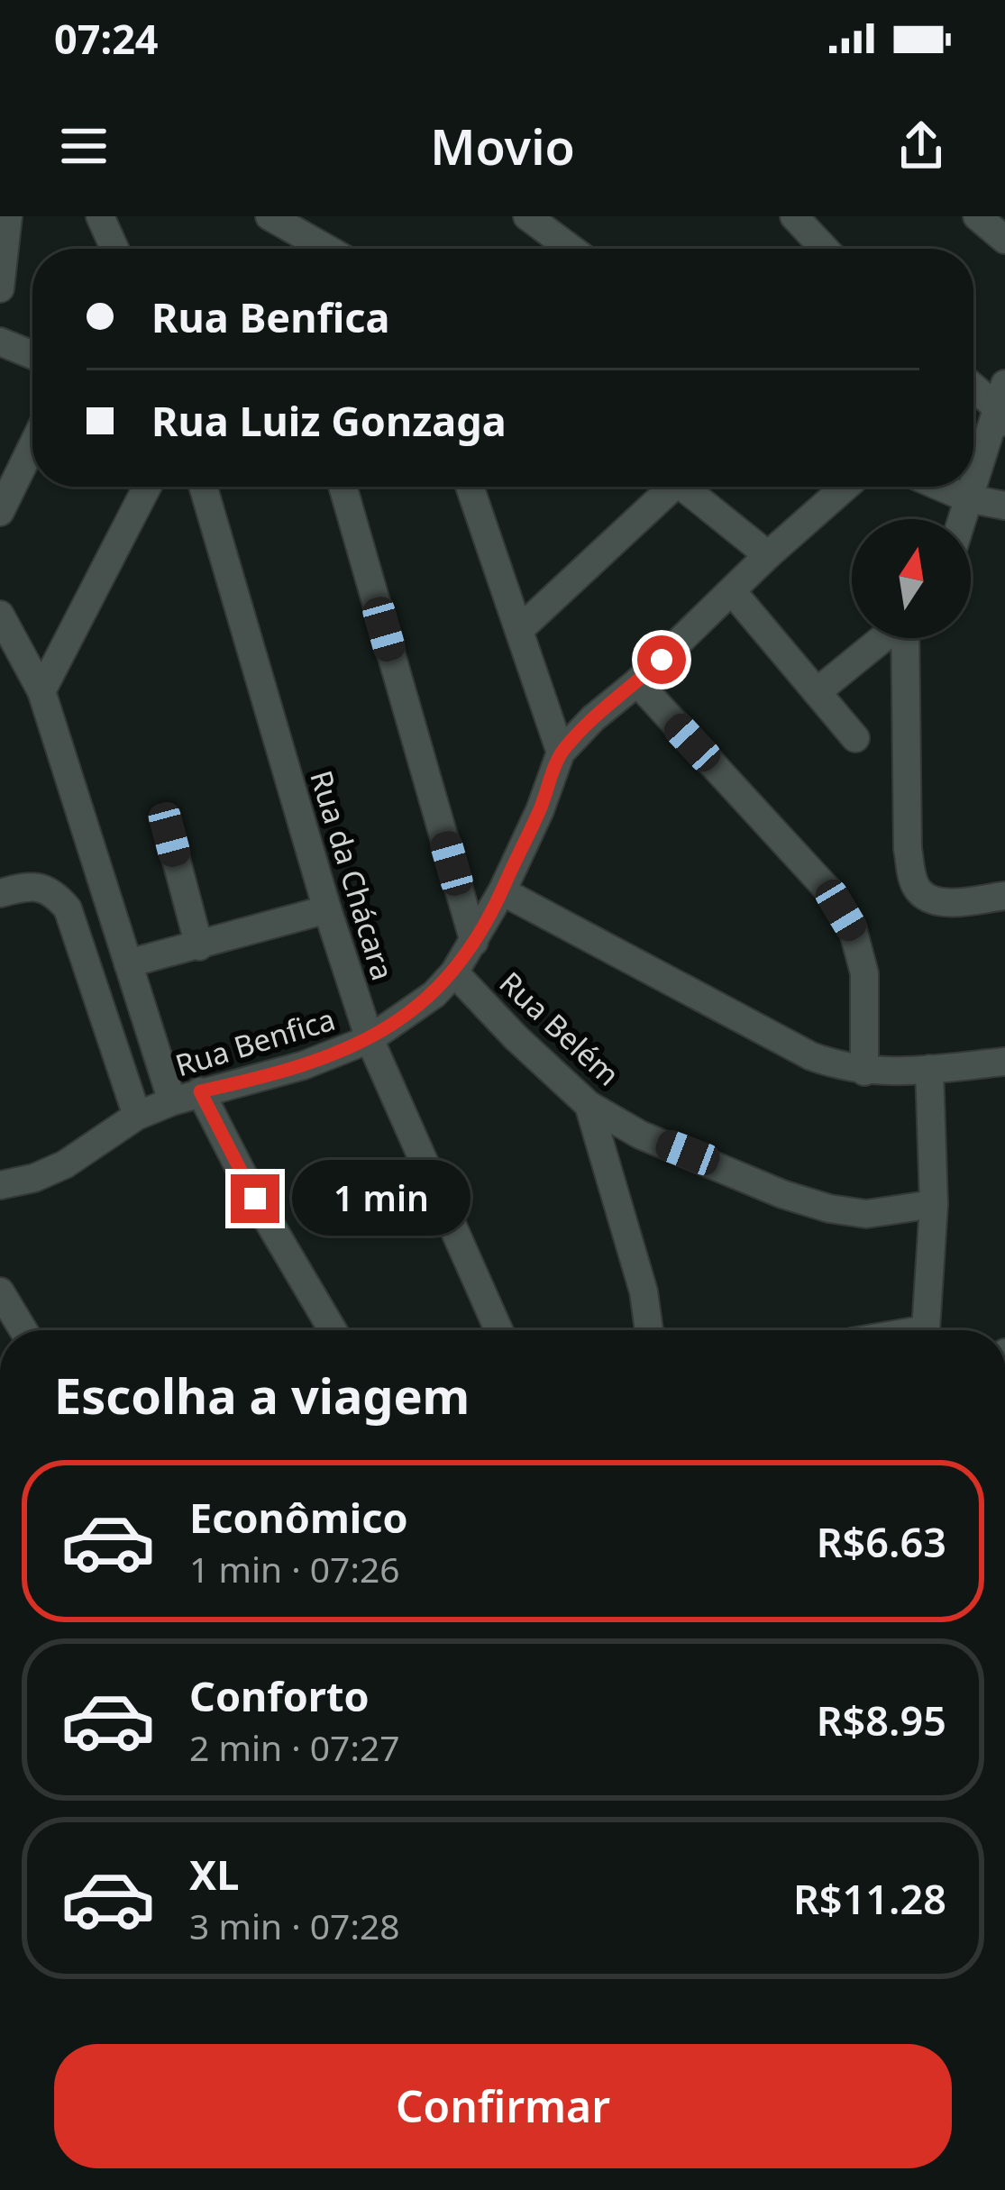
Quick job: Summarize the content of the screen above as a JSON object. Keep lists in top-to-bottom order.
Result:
{
  "streets": {
    "street": ["Rua da Chácara", "Rua Belém", "Rua Benfica"]
  },
  "crossings": [
    ["Rua da Chácara", "Rua Benfica"],
    ["Rua Belém", "Rua Benfica"]
  ],
  "north": "top",
  "page": {
    "status": "07:24",
    "header": "Movio",
    "banner": ["Rua Benfica", "Rua Luiz Gonzaga"],
    "bubble": "1 min",
    "heading": "Escolha a viagem",
    "list": [
      {
        "name": "Econômico",
        "note": "1 min · 07:26",
        "value": "R$6.63"
      },
      {
        "name": "Conforto",
        "note": "2 min · 07:27",
        "value": "R$8.95"
      },
      {
        "name": "XL",
        "note": "3 min · 07:28",
        "value": "R$11.28"
      }
    ],
    "buttons": "Confirmar"
  }
}
